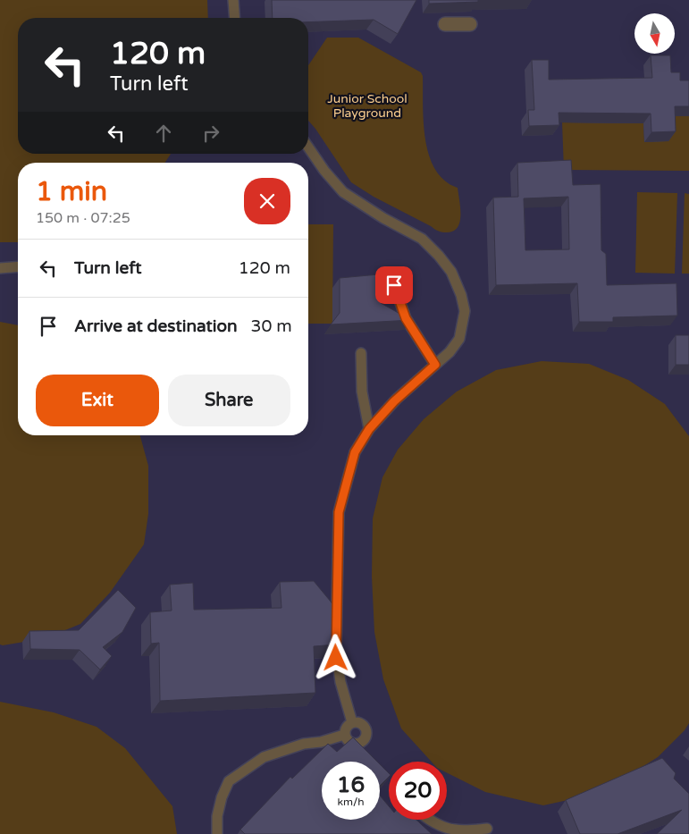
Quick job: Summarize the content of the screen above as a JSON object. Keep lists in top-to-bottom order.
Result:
{
  "parks": ["Junior School Playground"],
  "north": "bottom",
  "page": {
    "turn": ["120 m", "Turn left"],
    "heading": ["1 min", "150 m · 07:25"],
    "list": [
      {
        "name": "Turn left",
        "value": "120 m"
      },
      {
        "name": "Arrive at destination",
        "value": "30 m"
      }
    ],
    "buttons": ["Exit", "Share"],
    "speed": "16 km/h",
    "limit": "20"
  }
}
